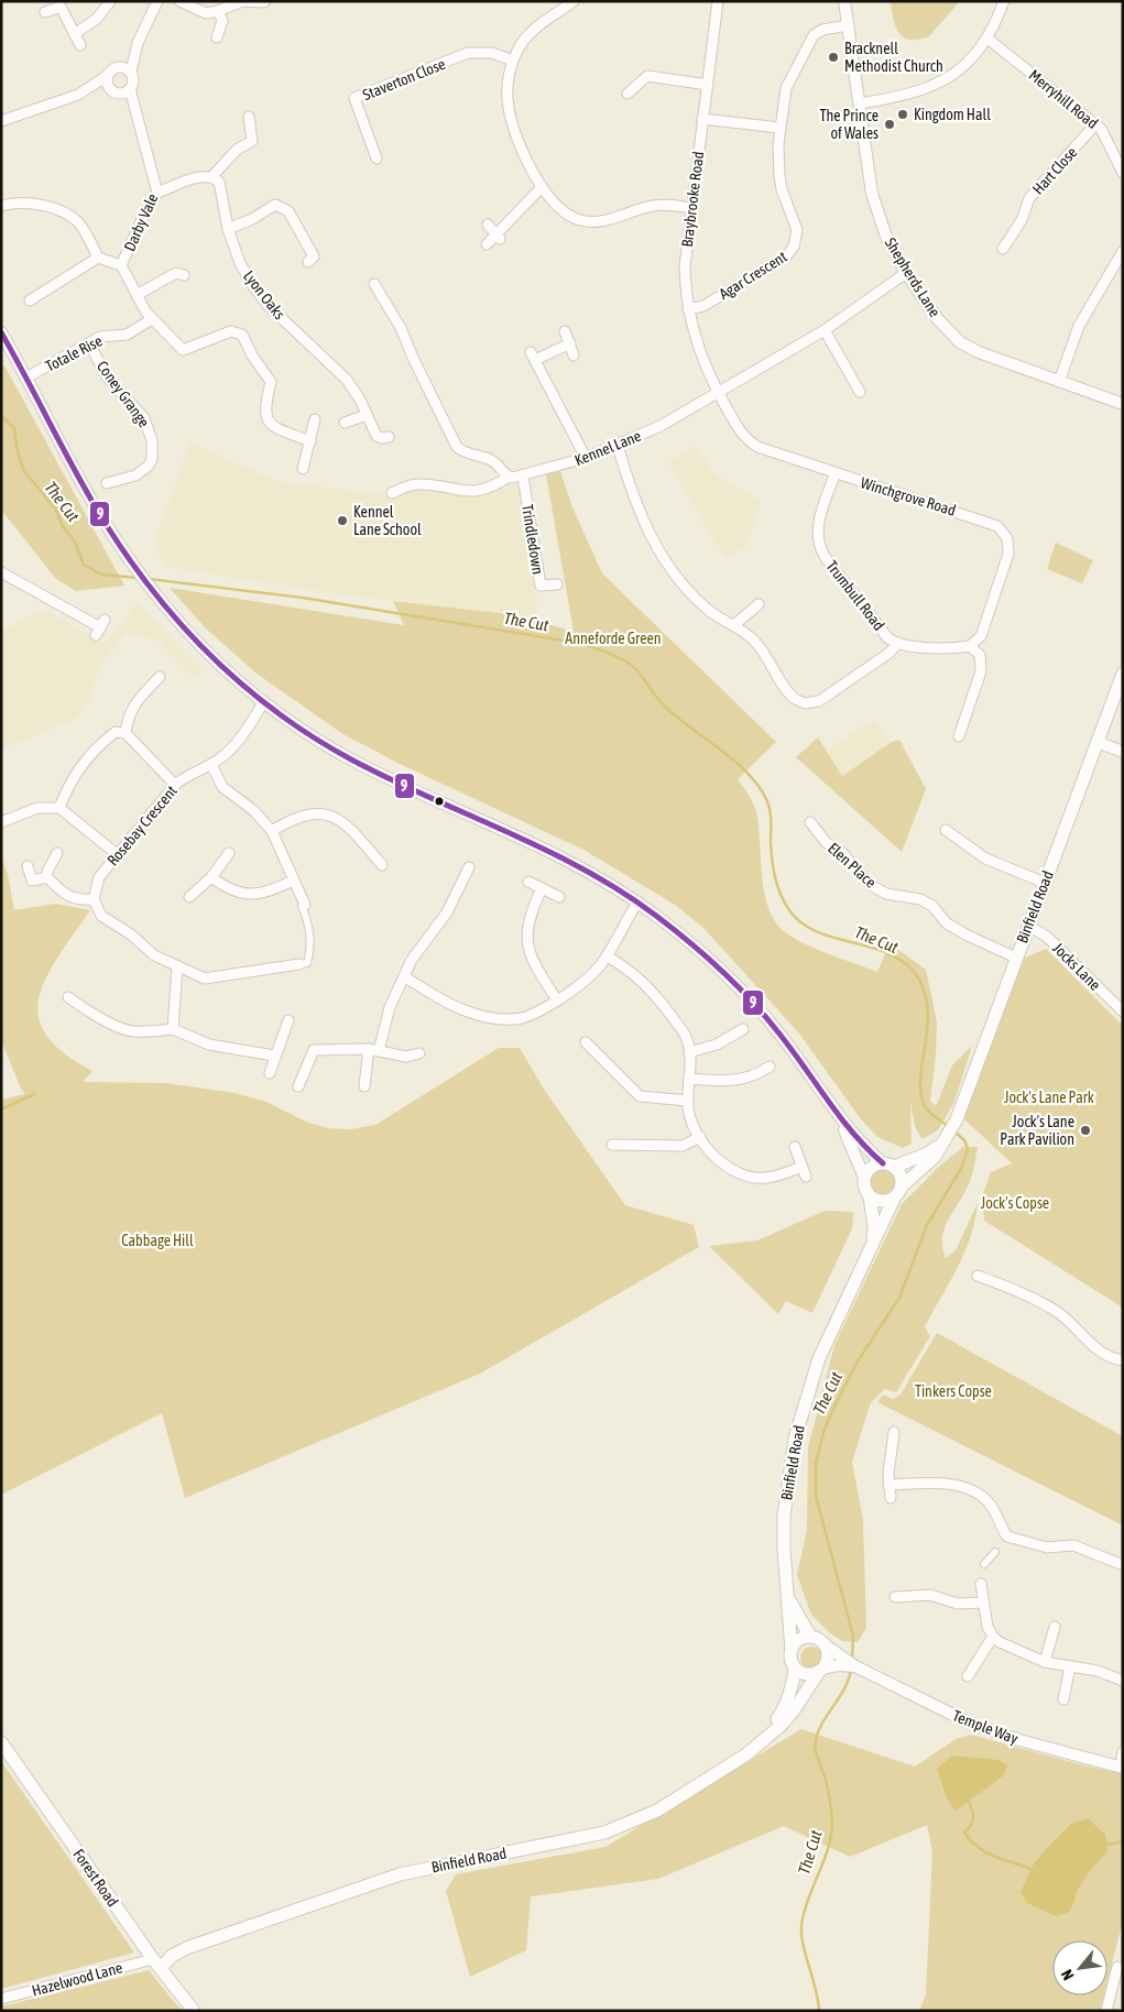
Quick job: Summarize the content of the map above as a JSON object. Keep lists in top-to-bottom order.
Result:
{
  "streets": {
    "main road": ["Binfield Road", "Forest Road"],
    "street": [
      "Staverton Close",
      "Merryhill Road",
      "Hart Close",
      "Braybrooke Road",
      "Darby Vale",
      "Agar Crescent",
      "Shepherds Lane",
      "Lyon Oaks",
      "Totale Rise",
      "Coney Grange",
      "Kennel Lane",
      "Winchgrove Road",
      "Trindledown",
      "Trumbull Road",
      "Rosebay Crescent",
      "Elen Place",
      "Jocks Lane",
      "Temple Way",
      "Hazelwood Lane"
    ]
  },
  "crossings": [
    ["Merryhill Road", "Hart Close"],
    ["Braybrooke Road", "Agar Crescent"],
    ["Braybrooke Road", "Kennel Lane"],
    ["Braybrooke Road", "Winchgrove Road"],
    ["Darby Vale", "Totale Rise"],
    ["Agar Crescent", "Shepherds Lane"],
    ["Shepherds Lane", "Kennel Lane"],
    ["Totale Rise", "Coney Grange"],
    ["Kennel Lane", "Winchgrove Road"],
    ["Kennel Lane", "Trindledown"],
    ["Winchgrove Road", "Trumbull Road"],
    ["Elen Place", "Binfield Road"],
    ["Binfield Road", "Jocks Lane"],
    ["Binfield Road", "Temple Way"],
    ["Binfield Road", "Forest Road"],
    ["Binfield Road", "Hazelwood Lane"],
    ["Forest Road", "Hazelwood Lane"]
  ],
  "water": ["The Cut"],
  "parks": [
    "Anneforde Green",
    "Jock's Lane Park",
    "Jock's Copse",
    "Cabbage Hill",
    "Tinkers Copse"
  ],
  "places": [
    "Bracknell Methodist Church",
    "Kingdom Hall",
    "The Prince of Wales",
    "Kennel Lane School",
    "Jock's Lane Park Pavilion"
  ],
  "lines": ["transit line 9"],
  "north": "bottom left"
}
